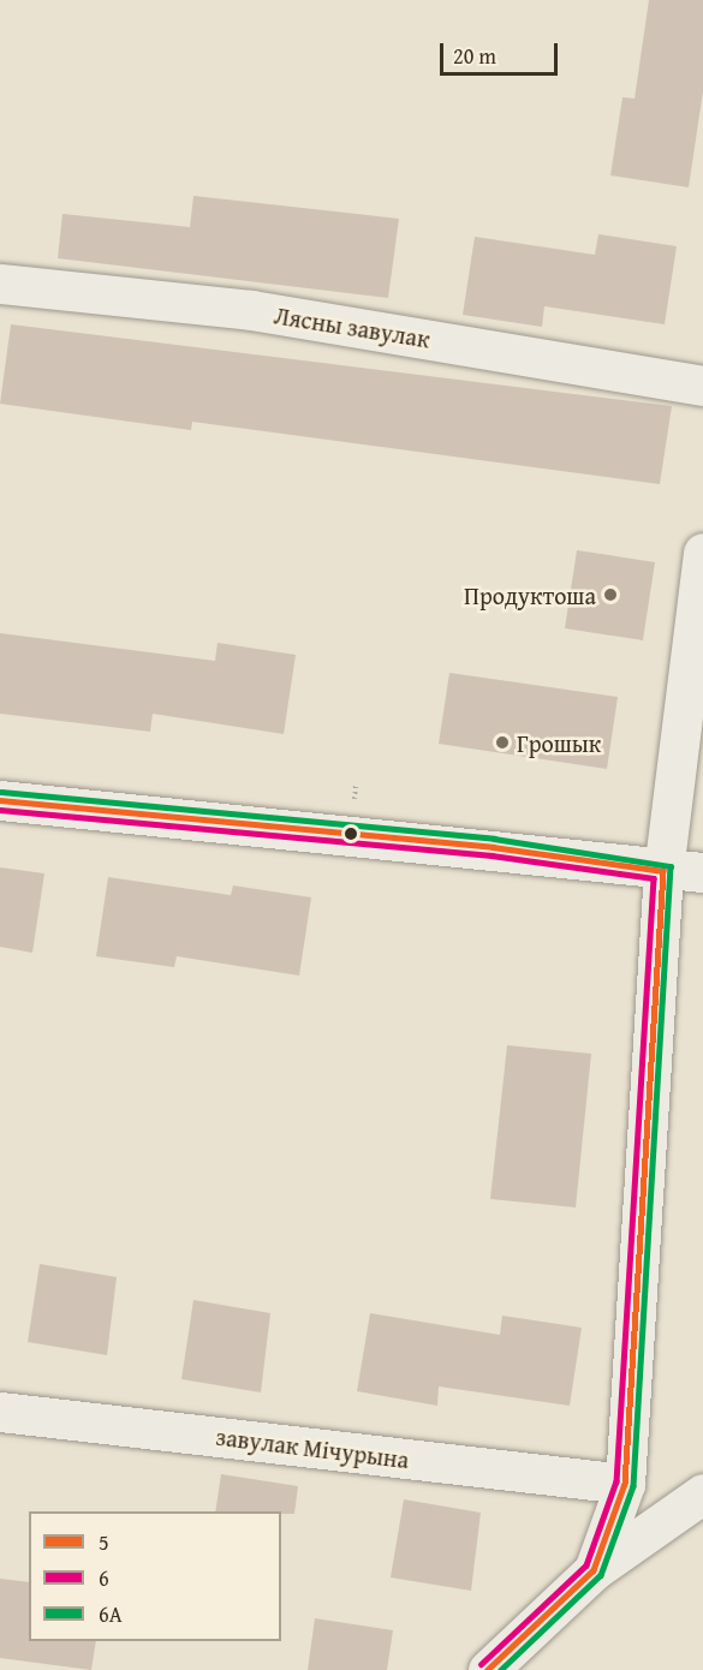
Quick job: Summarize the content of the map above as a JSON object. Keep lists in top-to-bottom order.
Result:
{
  "streets": {
    "street": ["Лясны завулак", "завулак Мічурына"]
  },
  "places": ["Продуктоша", "Грошык"],
  "lines": ["transit line 6А", "transit line 5", "transit line 6"],
  "legend": ["5", "6", "6А"],
  "scale_bar": "20 m"
}
